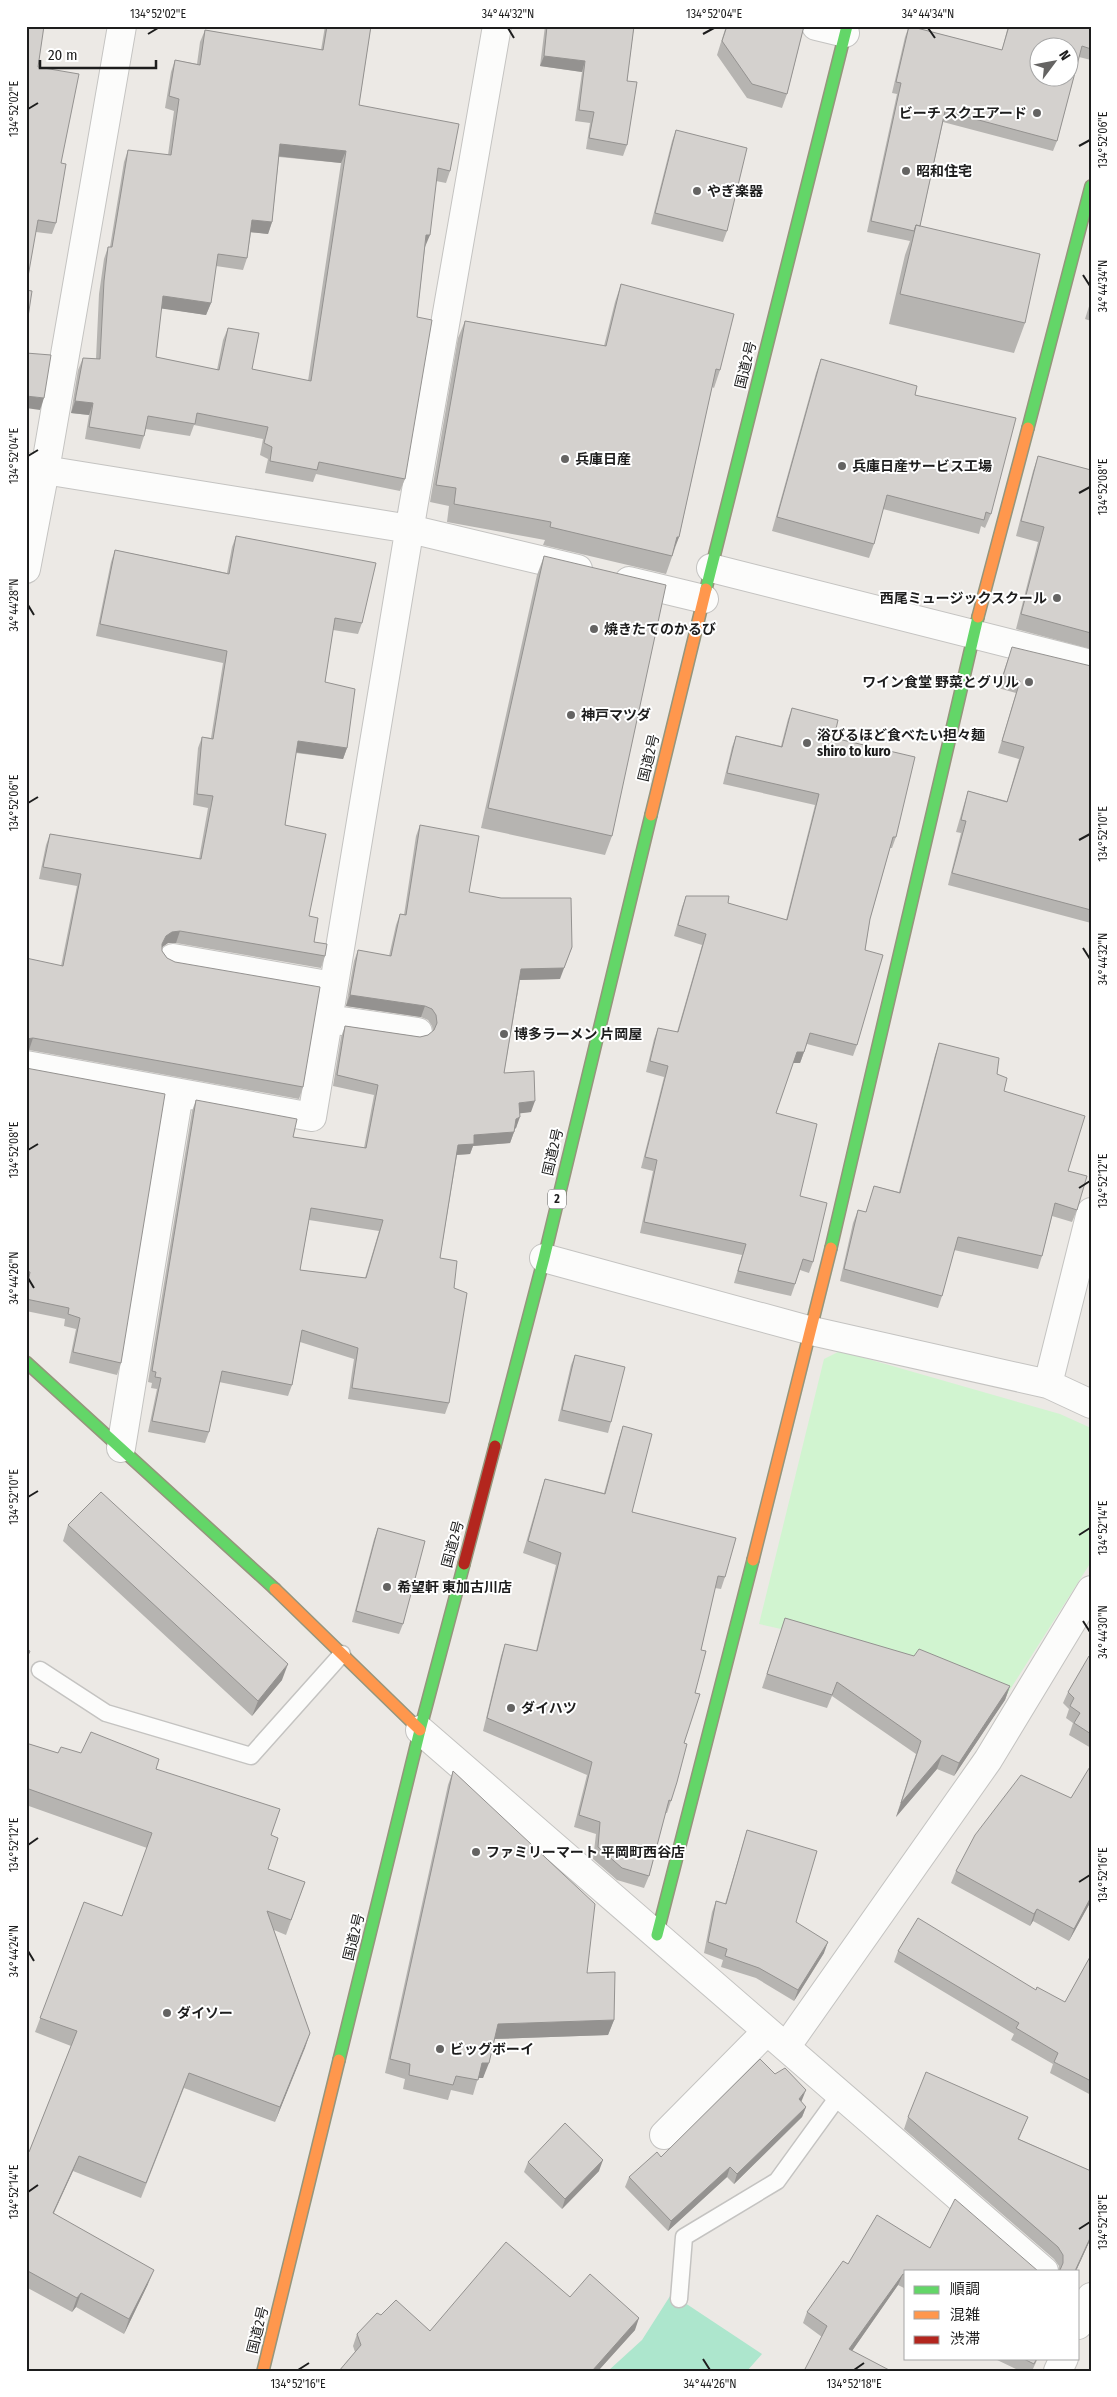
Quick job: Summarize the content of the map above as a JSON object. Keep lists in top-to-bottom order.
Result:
{
  "streets": {
    "main road": ["国道2号", "2"]
  },
  "places": [
    "ビーチ スクエアード",
    "昭和住宅",
    "やぎ楽器",
    "兵庫日産",
    "兵庫日産サービス工場",
    "西尾ミュージックスクール",
    "焼きたてのかるび",
    "ワイン食堂 野菜とグリル",
    "神戸マツダ",
    "浴びるほど食べたい担々麺 shiro to kuro",
    "博多ラーメン 片岡屋",
    "希望軒 東加古川店",
    "ダイハツ",
    "ファミリーマート 平岡町西谷店",
    "ダイソー",
    "ビッグボーイ"
  ],
  "legend": ["順調", "混雑", "渋滞"],
  "scale_bar": "20 m",
  "north": "top right",
  "coordinates": [
    "134°52'02\"E",
    "34°44'32\"N",
    "134°52'04\"E",
    "34°44'34\"N",
    "134°52'06\"E",
    "134°52'08\"E",
    "34°44'28\"N",
    "134°52'10\"E",
    "134°52'12\"E",
    "34°44'26\"N",
    "134°52'14\"E",
    "34°44'30\"N",
    "134°52'16\"E",
    "34°44'24\"N",
    "134°52'18\"E"
  ]
}
